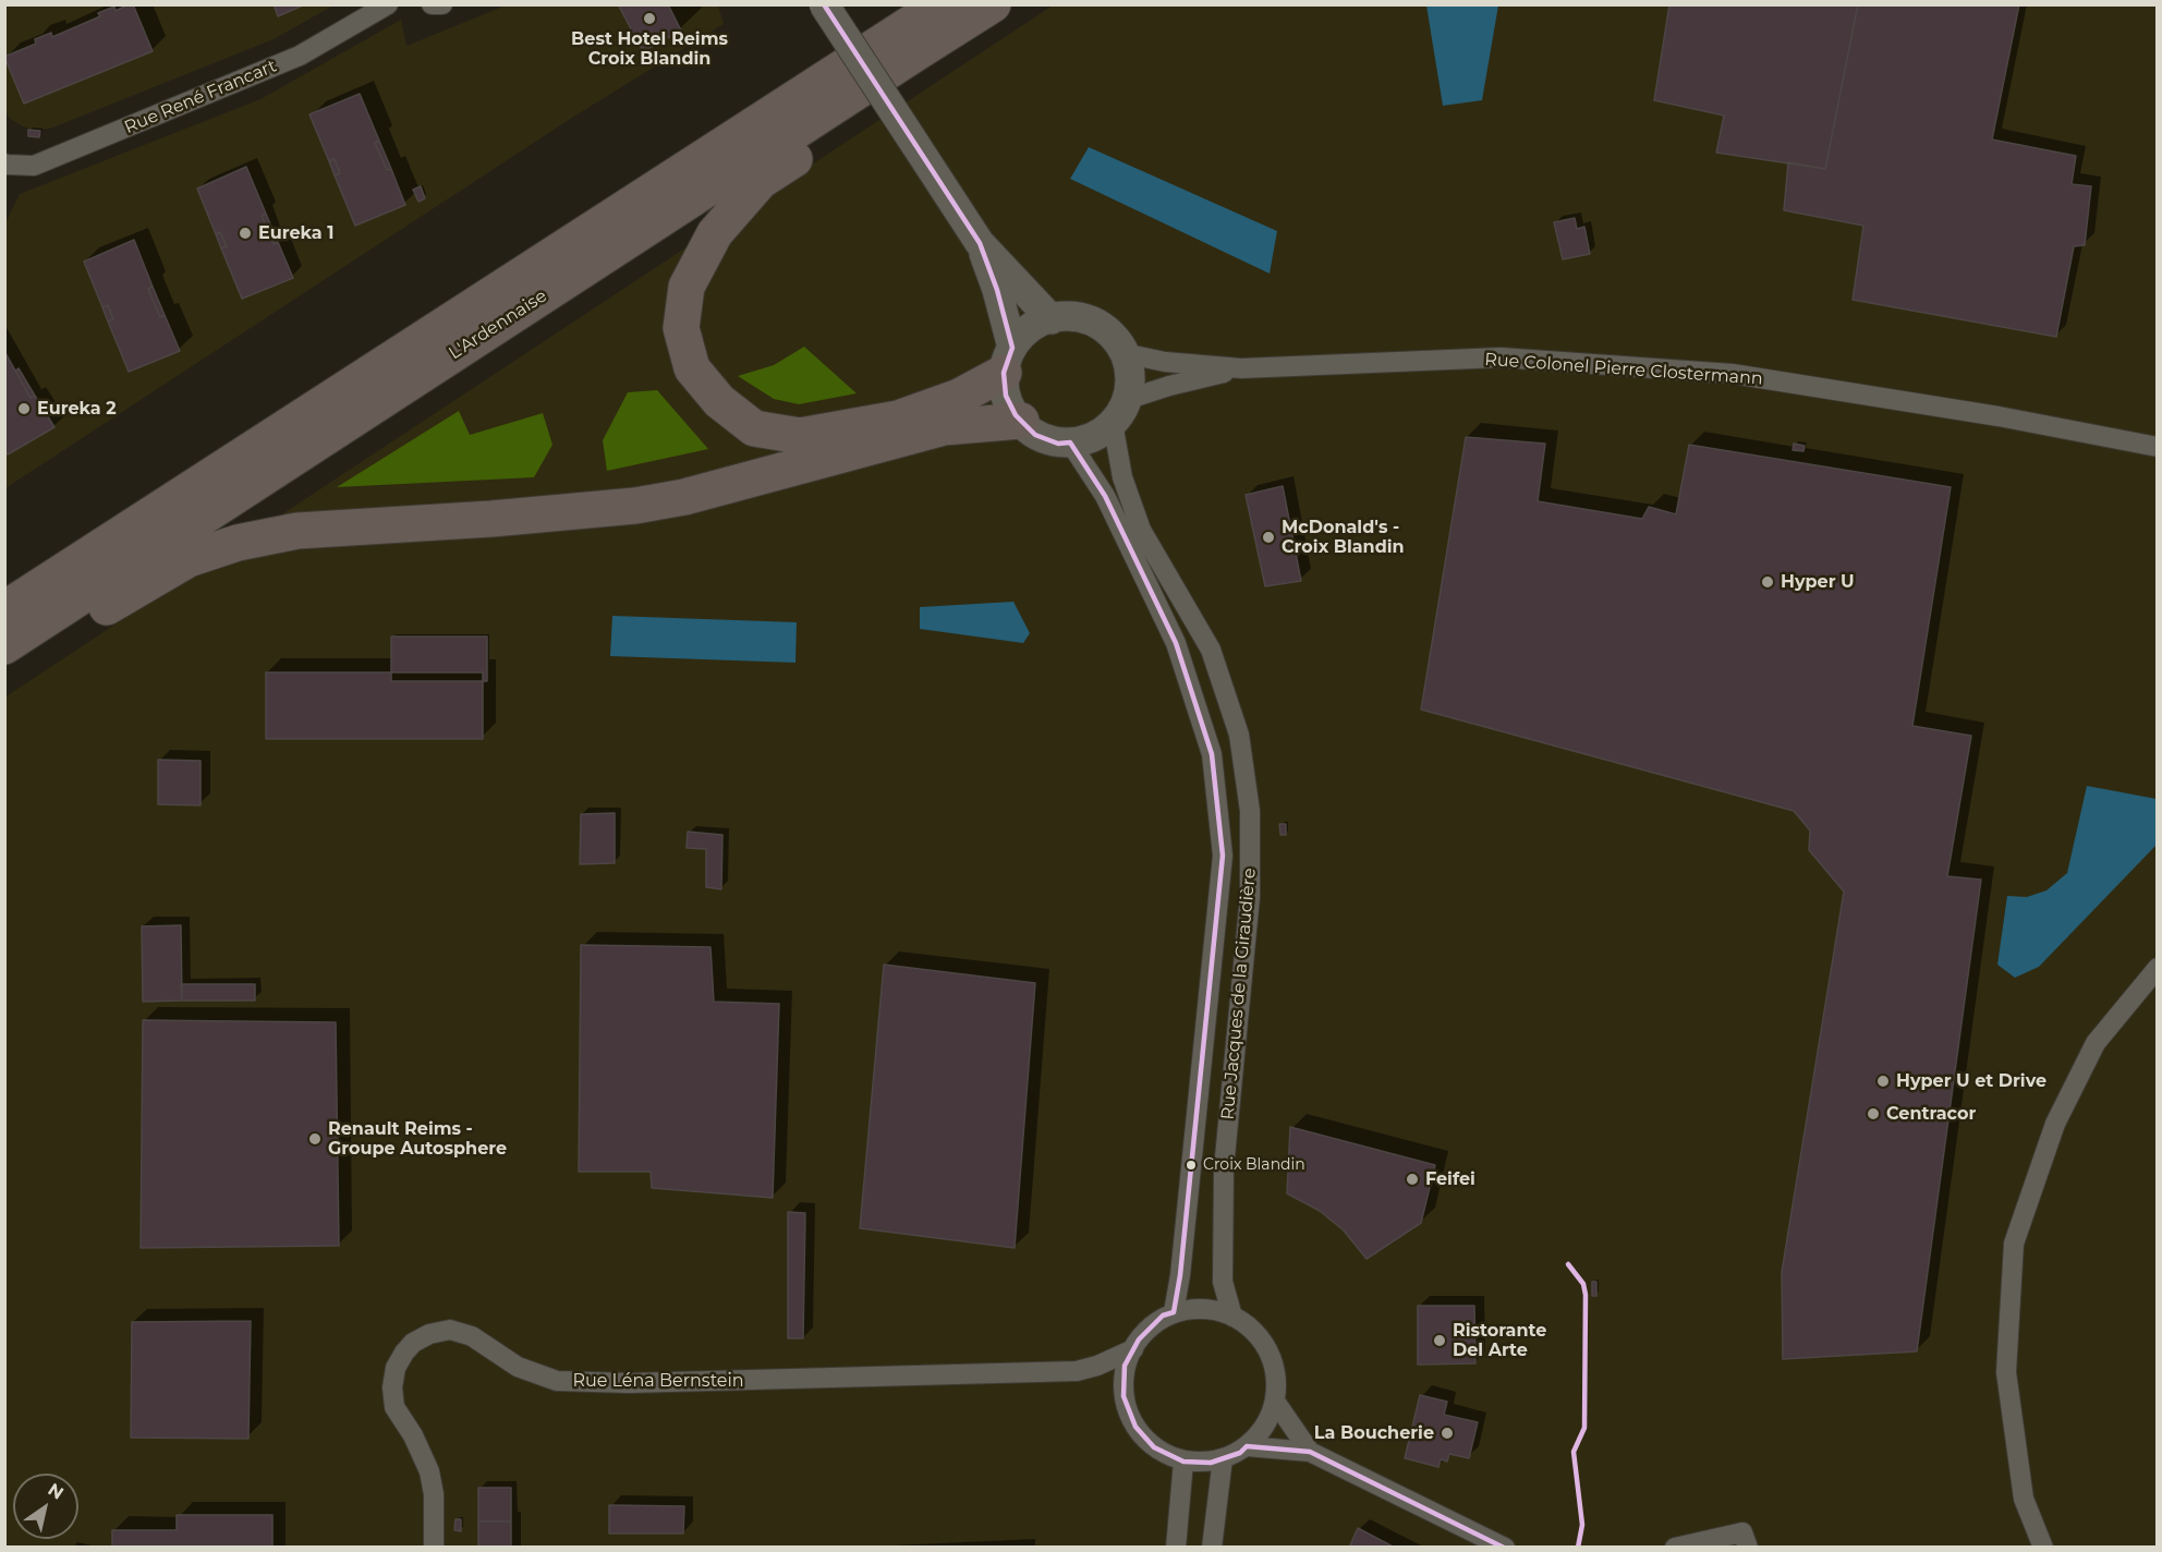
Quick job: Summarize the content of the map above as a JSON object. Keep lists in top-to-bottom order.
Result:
{
  "streets": {
    "highway": ["L'Ardennaise"],
    "street": [
      "Rue René Francart",
      "Rue Colonel Pierre Clostermann",
      "Rue Jacques de la Giraudière",
      "Rue Léna Bernstein"
    ]
  },
  "crossings": [
    ["Rue Colonel Pierre Clostermann", "Rue Jacques de la Giraudière"],
    ["Rue Jacques de la Giraudière", "Rue Léna Bernstein"]
  ],
  "places": [
    "Best Hotel Reims Croix Blandin",
    "Eureka 1",
    "Eureka 2",
    "McDonald's - Croix Blandin",
    "Hyper U",
    "Hyper U et Drive",
    "Centracor",
    "Renault Reims - Groupe Autosphere",
    "Croix Blandin",
    "Feifei",
    "Ristorante Del Arte",
    "La Boucherie"
  ],
  "north": "top right"
}
